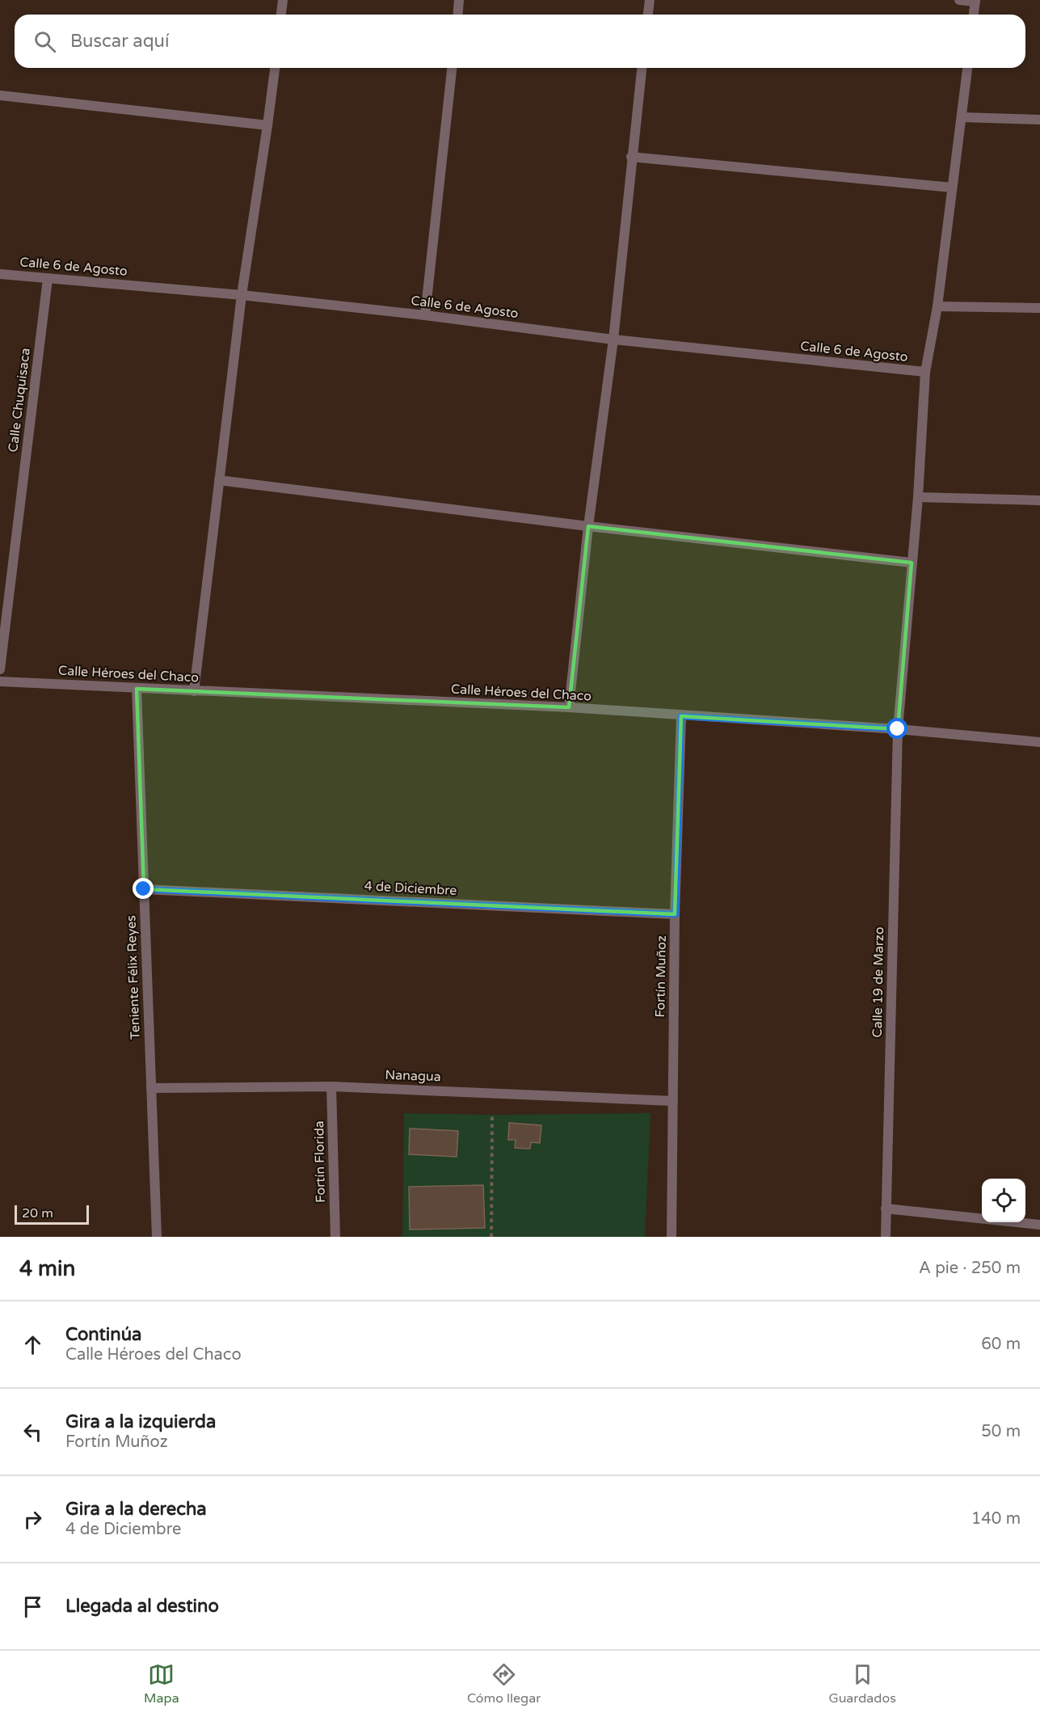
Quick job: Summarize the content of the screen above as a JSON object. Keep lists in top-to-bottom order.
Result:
{
  "streets": {
    "street": [
      "Calle 6 de Agosto",
      "Calle Chuquisaca",
      "Calle Héroes del Chaco",
      "4 de Diciembre",
      "Fortín Muñoz",
      "Teniente Félix Reyes",
      "Calle 19 de Marzo",
      "Nanagua",
      "Fortín Florida"
    ]
  },
  "crossings": [
    ["Calle 6 de Agosto", "Calle Chuquisaca"],
    ["Calle 6 de Agosto", "Calle 19 de Marzo"],
    ["Calle Héroes del Chaco", "Fortín Muñoz"],
    ["Calle Héroes del Chaco", "Teniente Félix Reyes"],
    ["Calle Héroes del Chaco", "Calle 19 de Marzo"],
    ["4 de Diciembre", "Fortín Muñoz"],
    ["4 de Diciembre", "Teniente Félix Reyes"],
    ["Fortín Muñoz", "Nanagua"],
    ["Teniente Félix Reyes", "Nanagua"],
    ["Nanagua", "Fortín Florida"]
  ],
  "scale_bar": "20 m",
  "page": {
    "search": "Buscar aquí",
    "scale": "20 m",
    "heading": ["4 min", "A pie · 250 m"],
    "list": [
      ["Continúa", "Calle Héroes del Chaco", "60 m"],
      ["Gira a la izquierda", "Fortín Muñoz", "50 m"],
      ["Gira a la derecha", "4 de Diciembre", "140 m"],
      "Llegada al destino"
    ],
    "nav": ["Mapa", "Cómo llegar", "Guardados"]
  }
}
